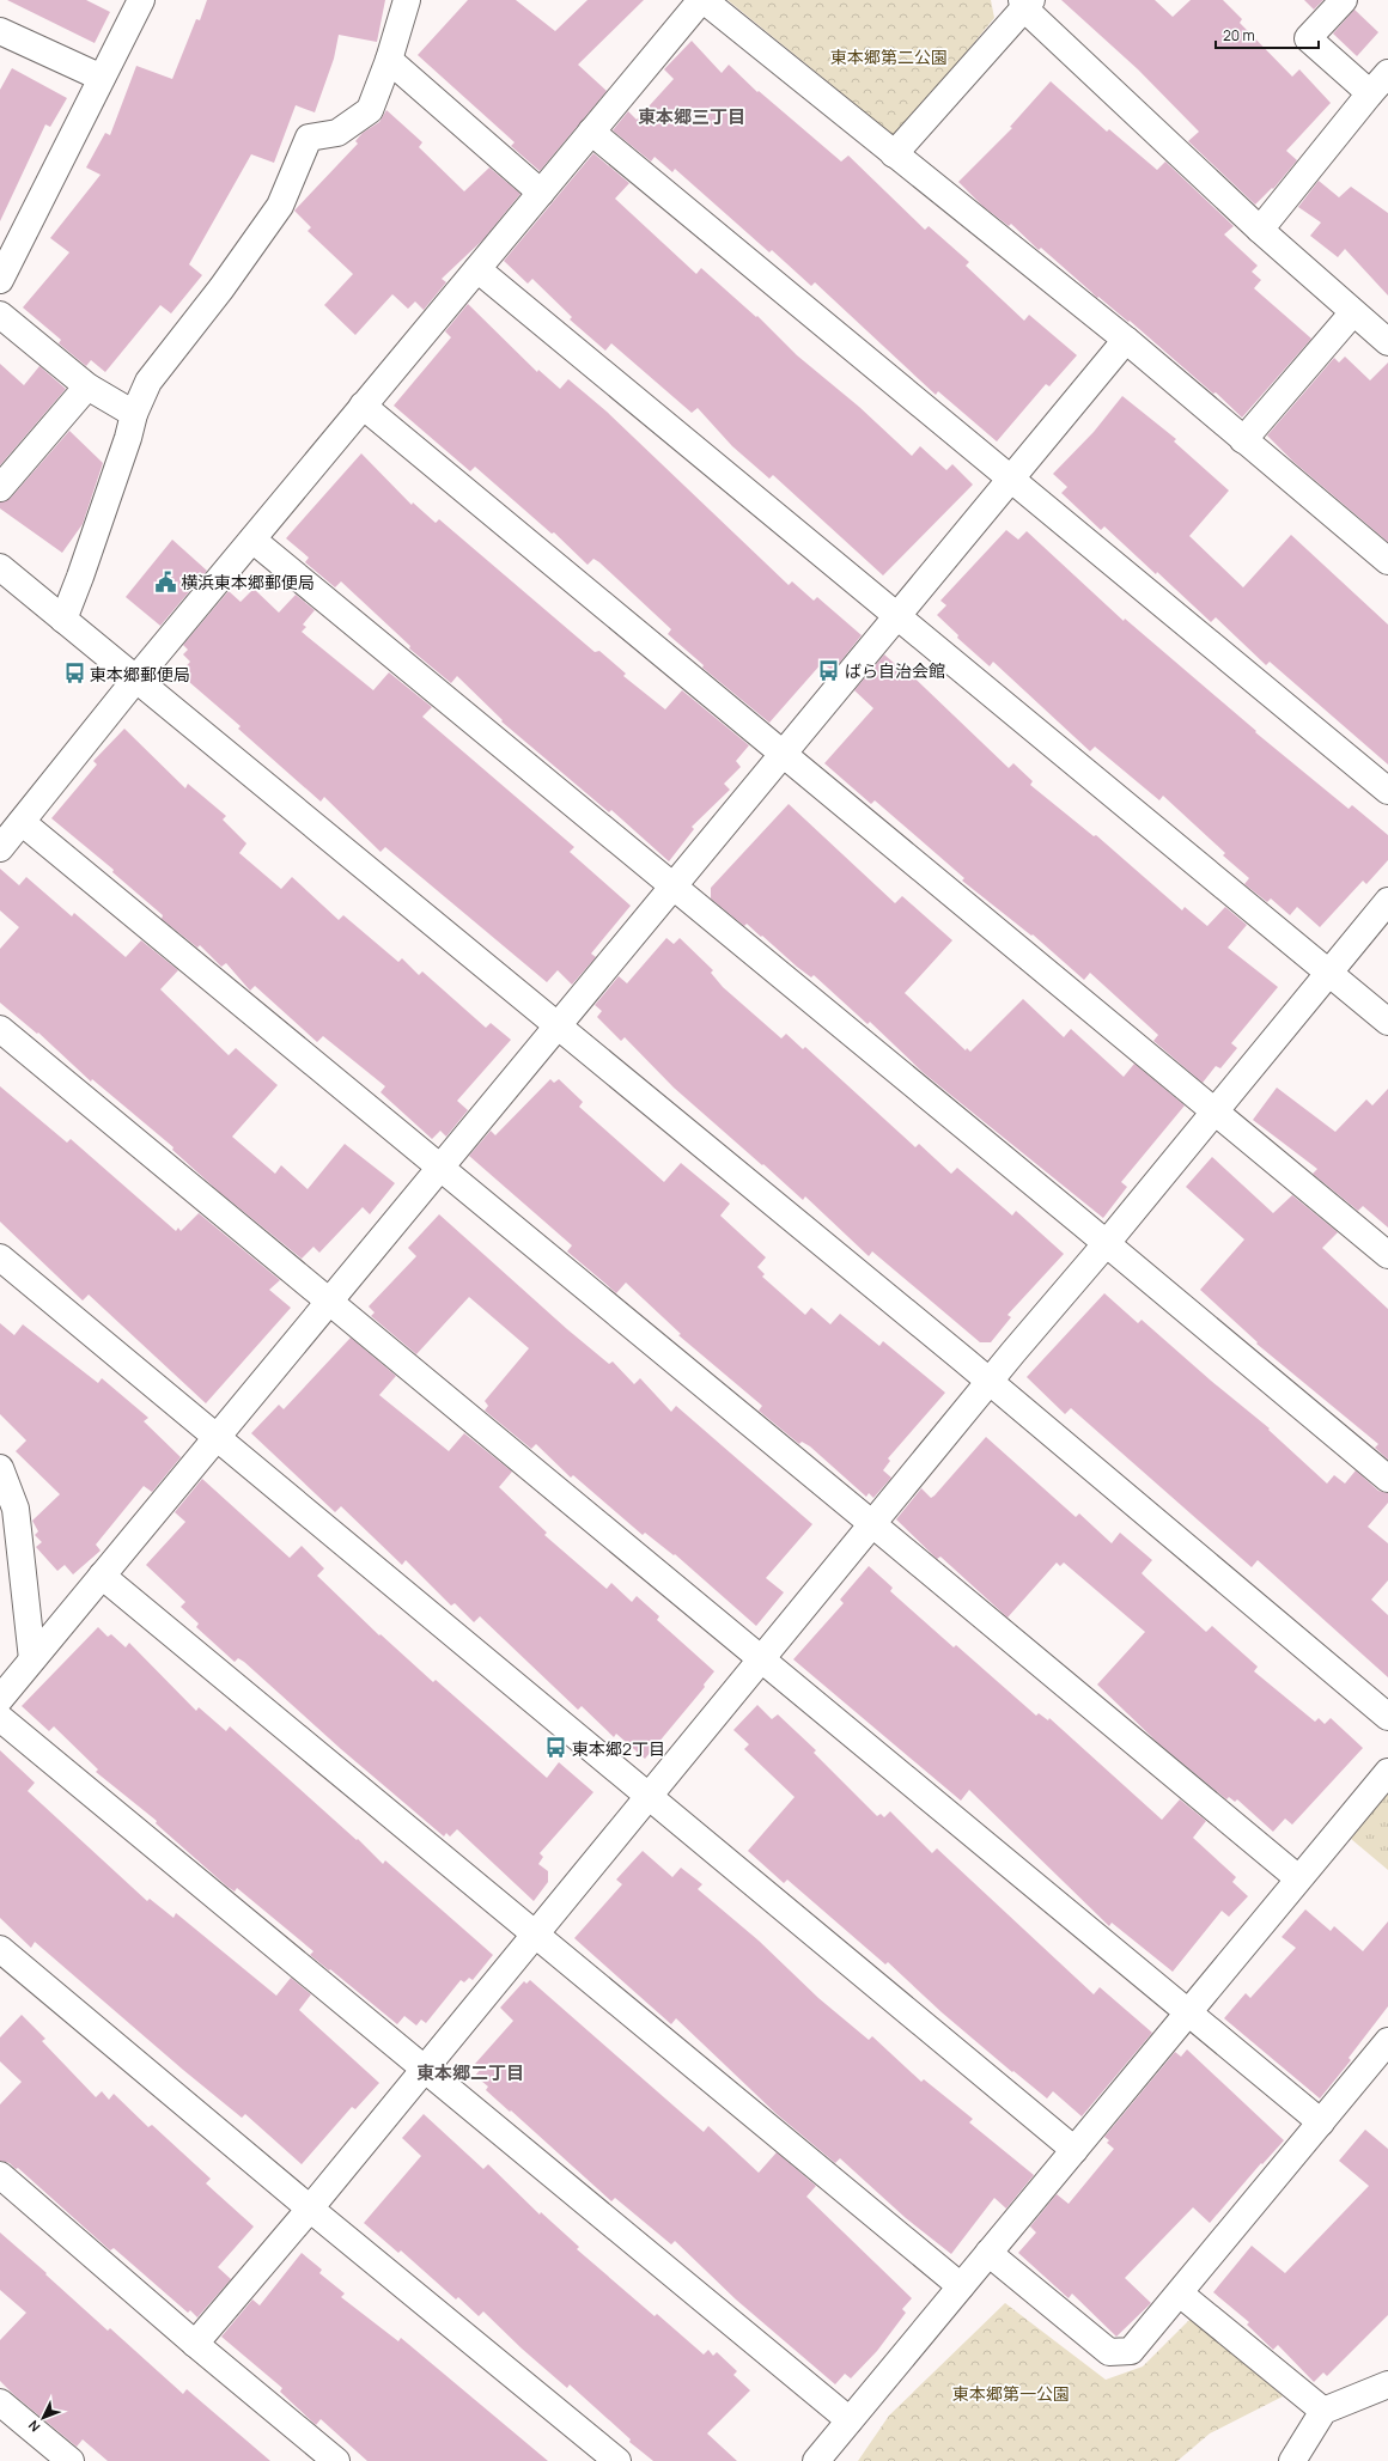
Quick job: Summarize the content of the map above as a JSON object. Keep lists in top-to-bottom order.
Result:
{
  "districts": ["東本郷三丁目", "東本郷二丁目"],
  "parks": ["東本郷第二公園", "東本郷第一公園"],
  "places": {
    "public building": ["横浜東本郷郵便局"],
    "bus stop": ["ばら自治会館", "東本郷郵便局", "東本郷2丁目"]
  },
  "scale_bar": "20 m",
  "north": "bottom left"
}
